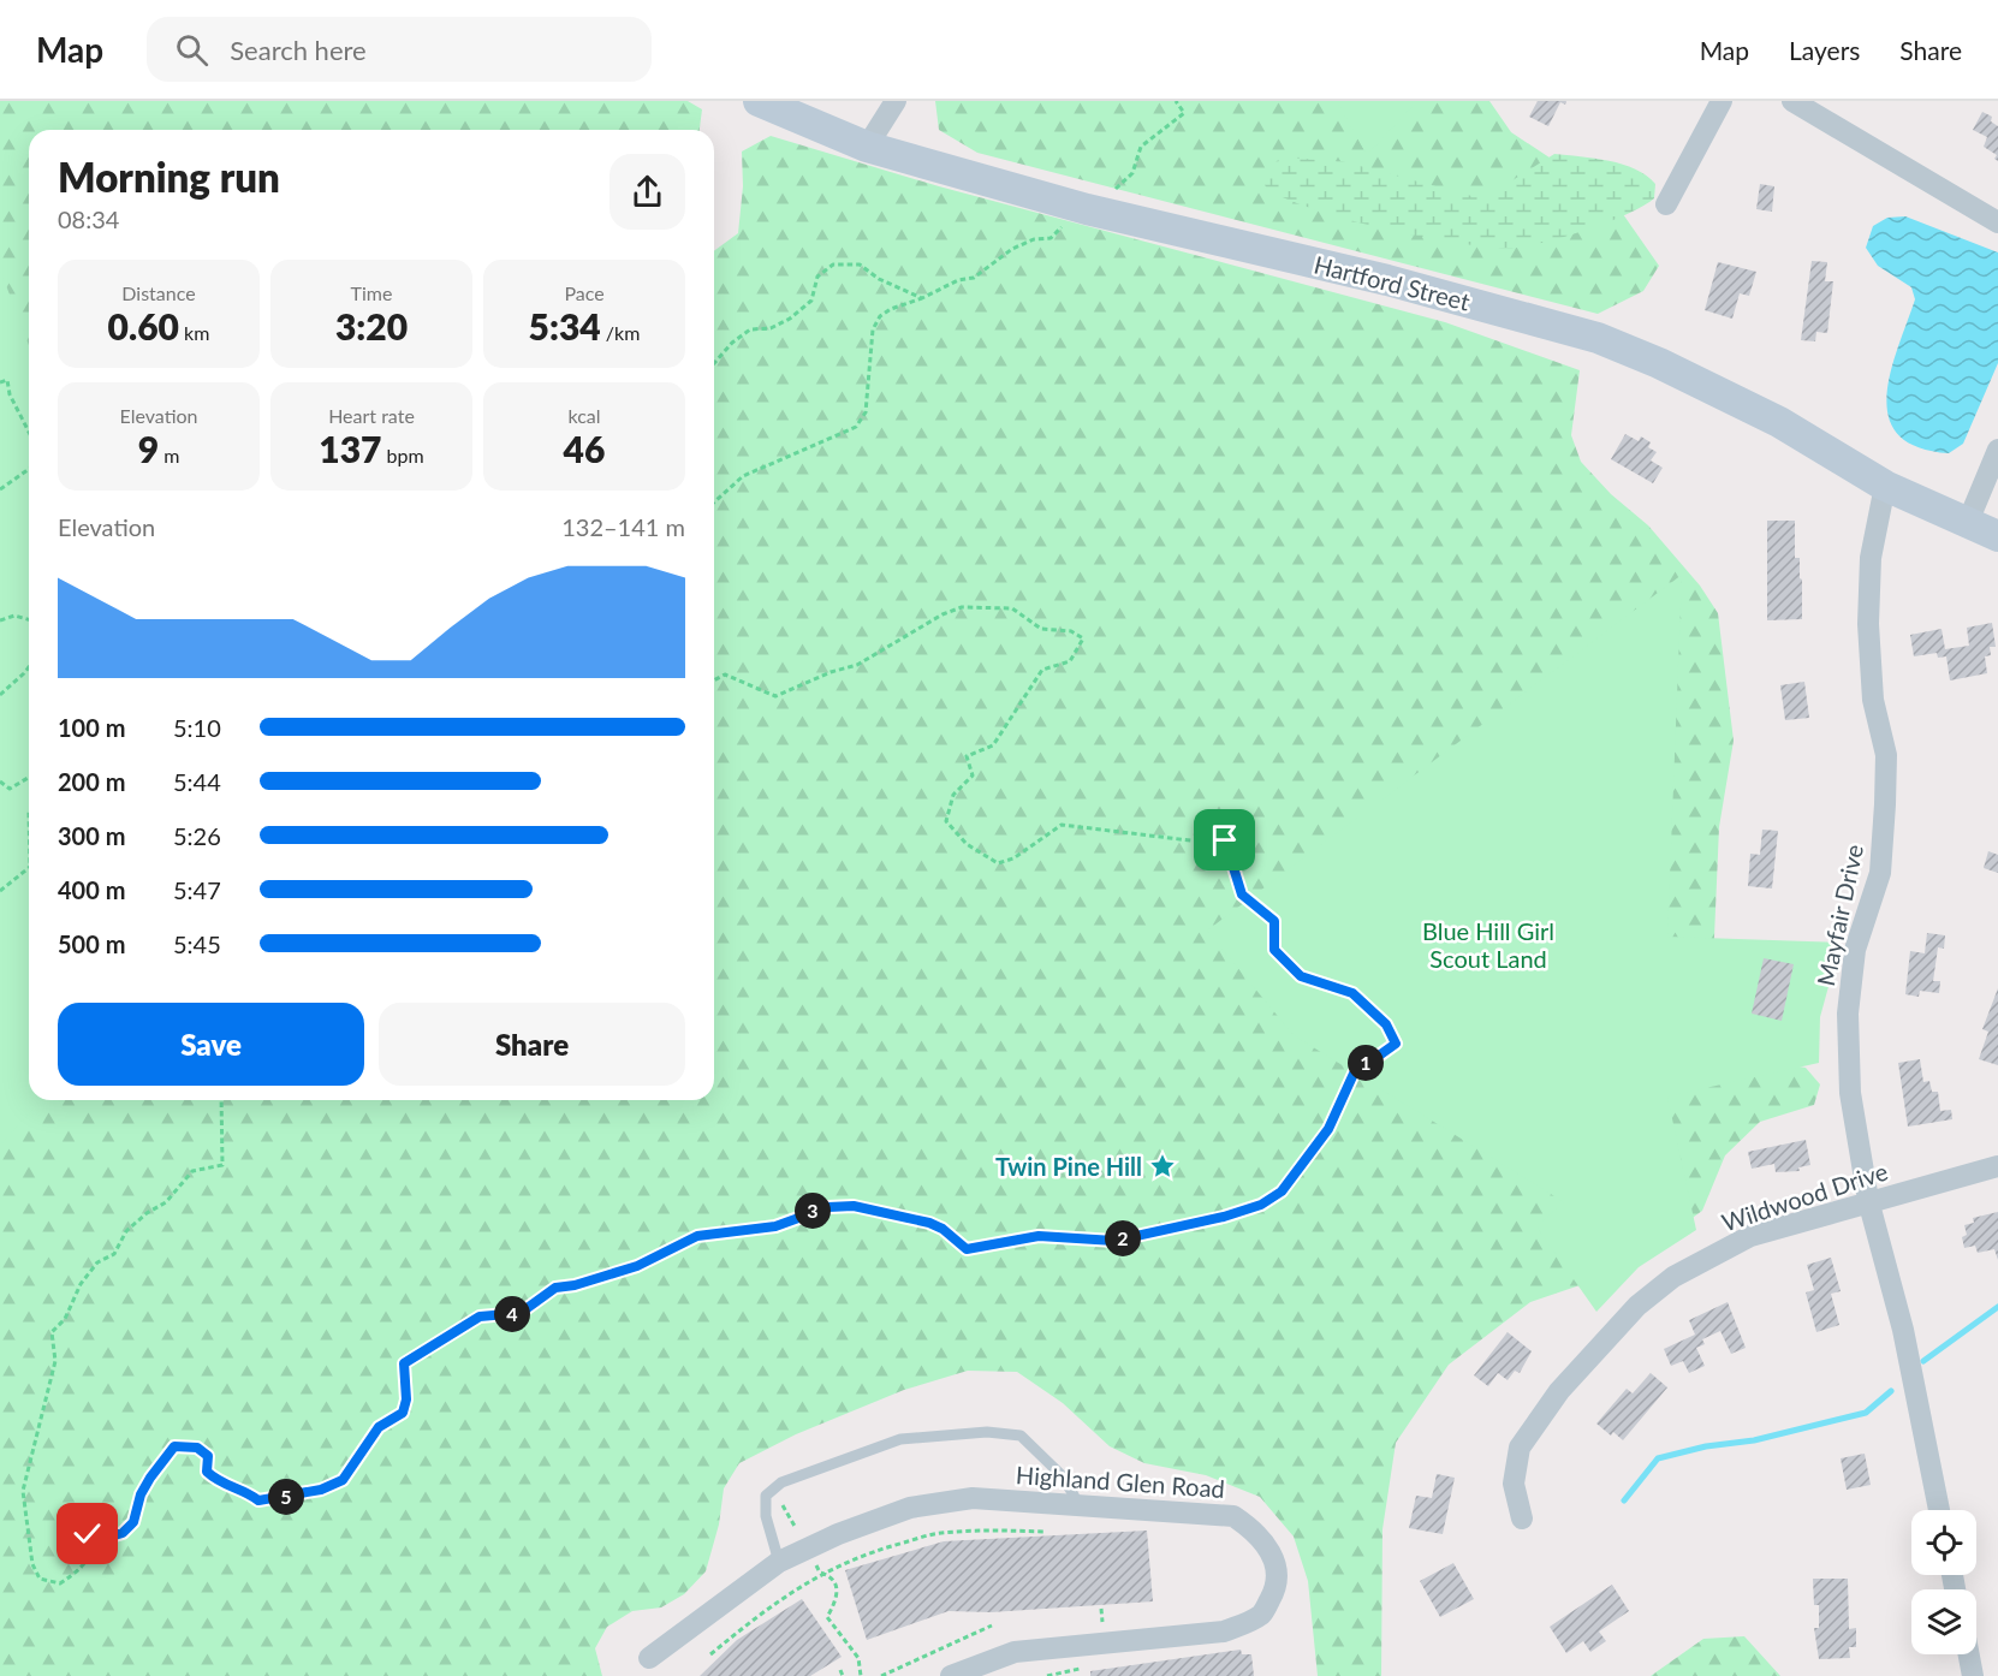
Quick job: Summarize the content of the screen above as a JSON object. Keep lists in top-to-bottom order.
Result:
{
  "streets": {
    "street": [
      "Hartford Street",
      "Mayfair Drive",
      "Wildwood Drive",
      "Highland Glen Road"
    ]
  },
  "crossings": [
    ["Hartford Street", "Mayfair Drive"],
    ["Mayfair Drive", "Wildwood Drive"]
  ],
  "parks": ["Blue Hill Girl Scout Land"],
  "places": {
    "place": ["Twin Pine Hill"]
  },
  "page": {
    "header": "Map",
    "search": "Search here",
    "nav": ["Map", "Layers", "Share"],
    "heading": ["Morning run", "08:34"],
    "stats": [
      ["Distance", "0.60 km"],
      ["Time", "3:20"],
      ["Pace", "5:34 /km"],
      ["Elevation", "9 m"],
      ["Heart rate", "137 bpm"],
      ["kcal", "46"]
    ],
    "chart": ["Elevation", "132–141 m"],
    "list": [
      {
        "name": "100 m",
        "note": "5:10"
      },
      {
        "name": "200 m",
        "note": "5:44"
      },
      {
        "name": "300 m",
        "note": "5:26"
      },
      {
        "name": "400 m",
        "note": "5:47"
      },
      {
        "name": "500 m",
        "note": "5:45"
      }
    ],
    "buttons": ["Save", "Share"],
    "pins": [
      "1",
      "3",
      "2",
      "4",
      "5"
    ]
  }
}
